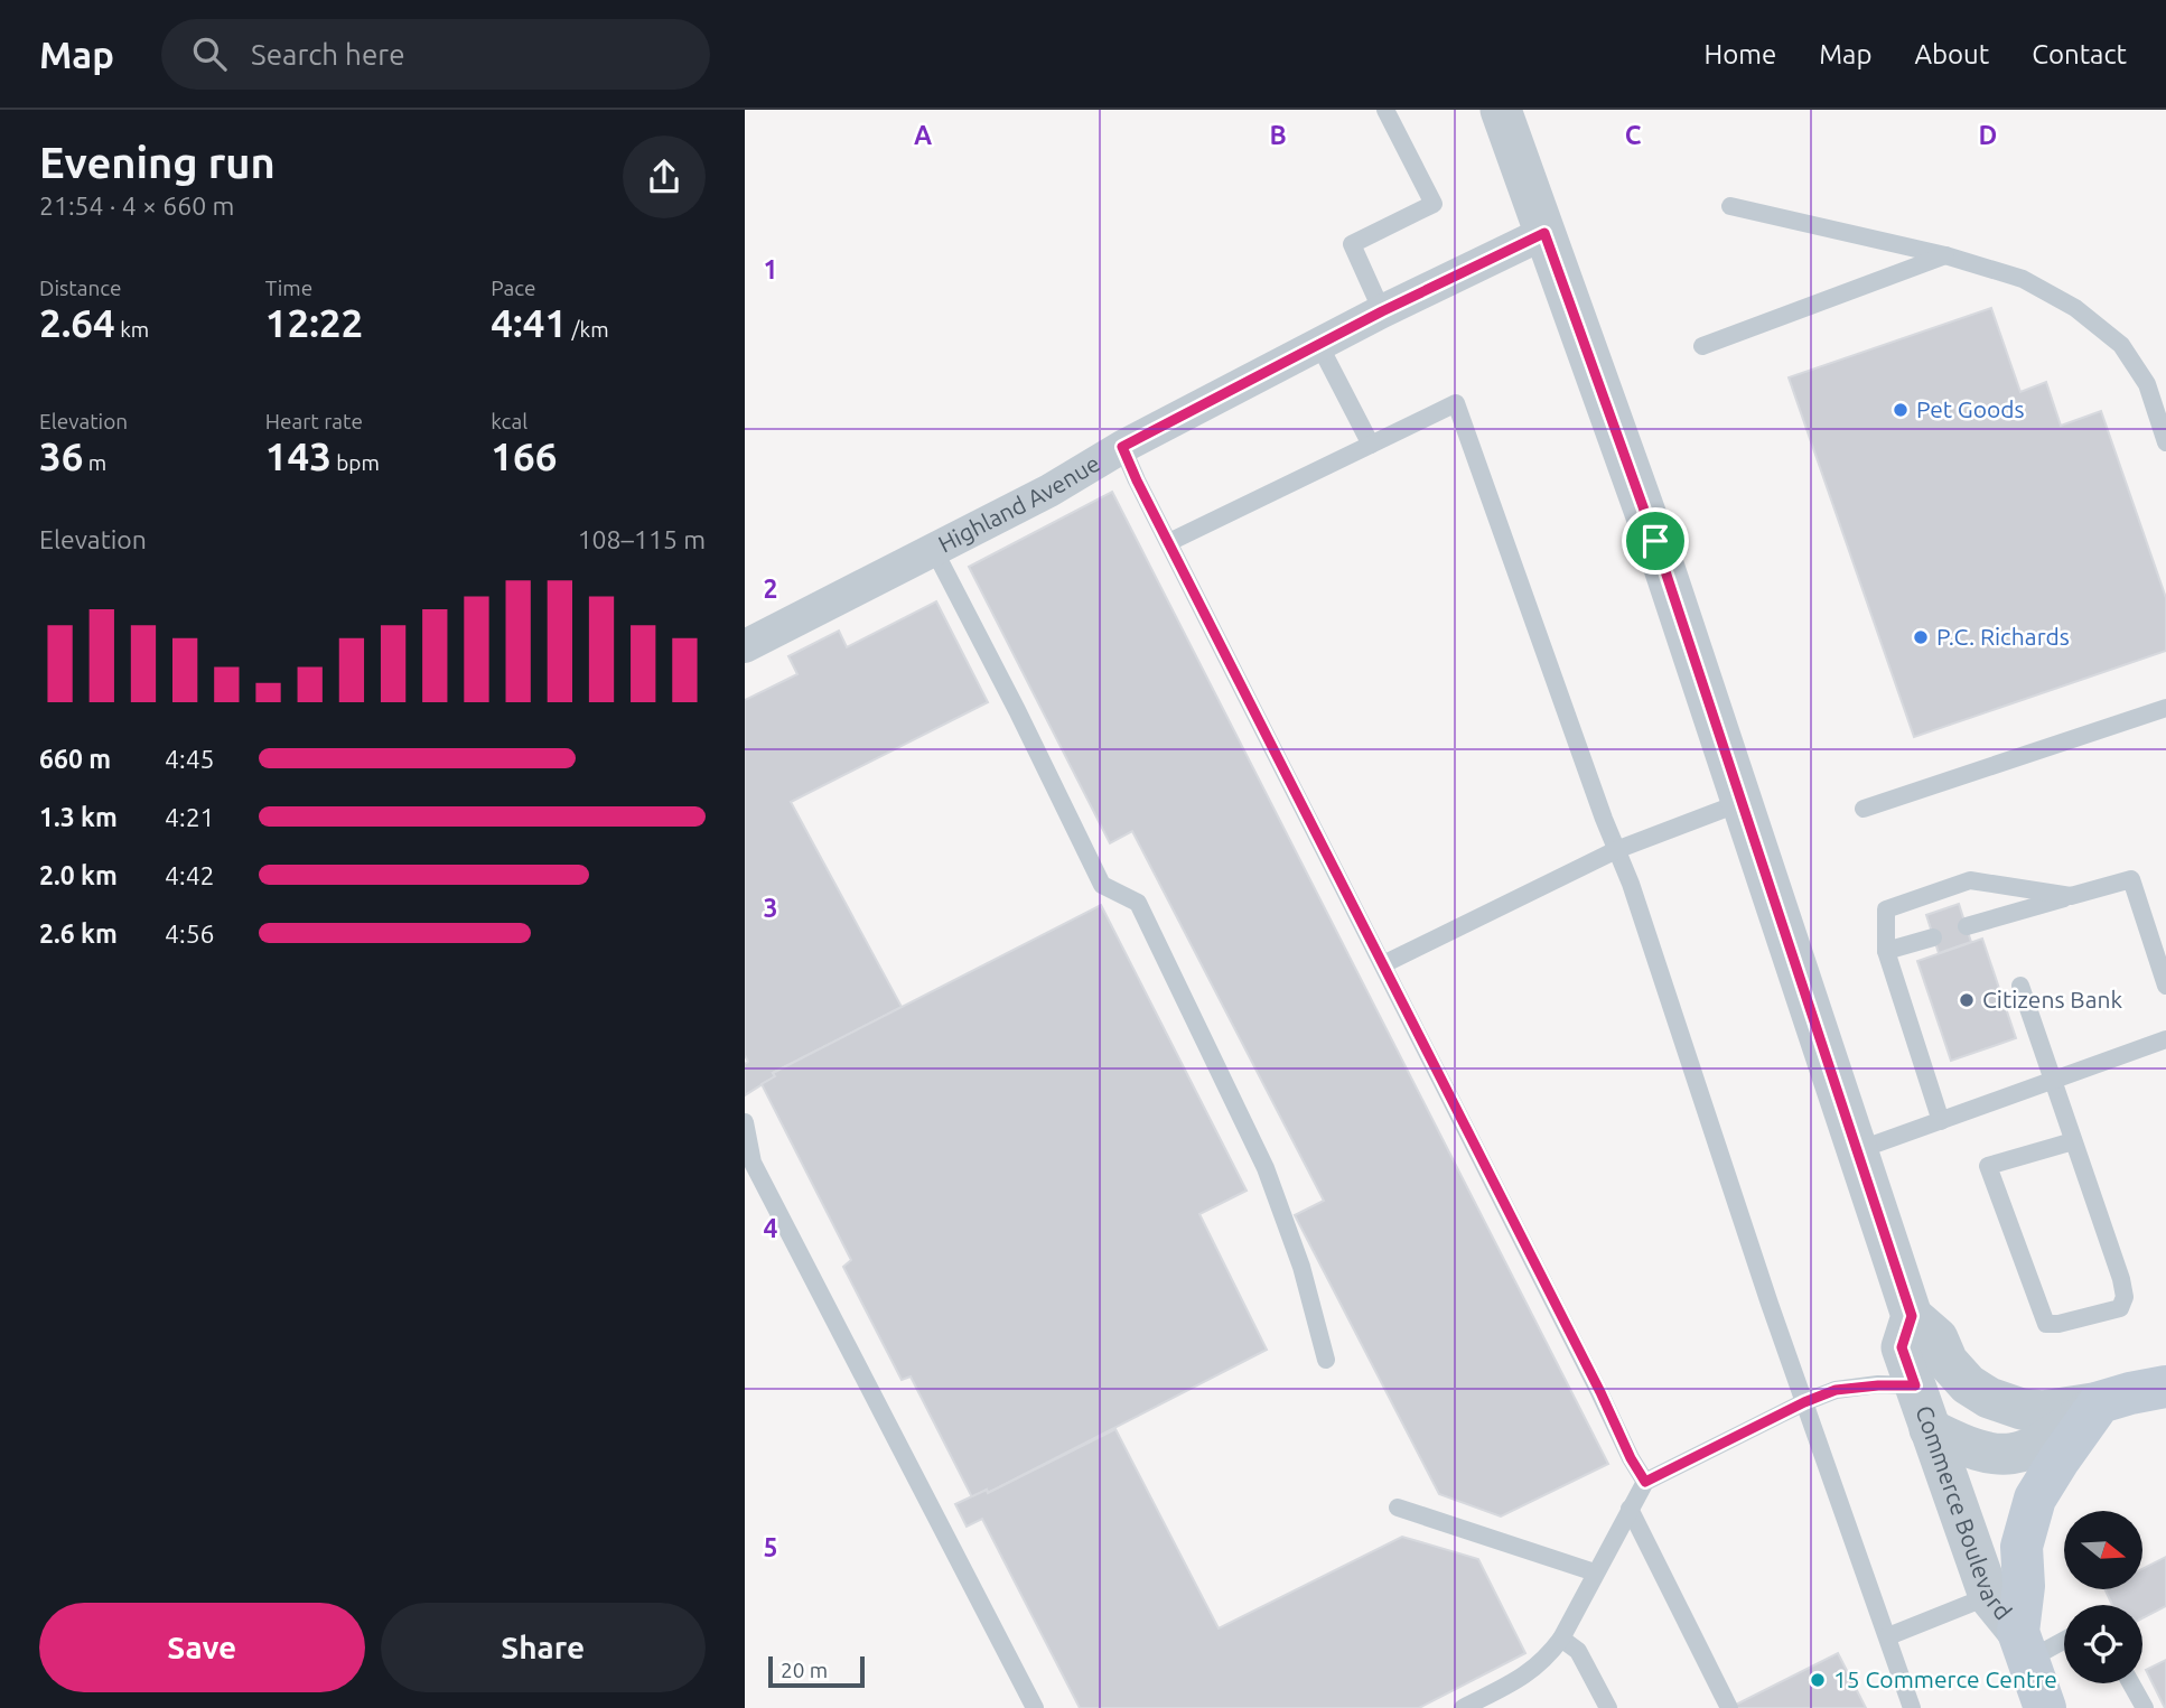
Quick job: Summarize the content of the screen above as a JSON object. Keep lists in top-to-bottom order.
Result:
{
  "streets": {
    "main road": ["Commerce Boulevard"],
    "street": ["Highland Avenue"]
  },
  "places": [
    "Pet Goods",
    "P.C. Richards",
    "Citizens Bank",
    "15 Commerce Centre"
  ],
  "scale_bar": "20 m",
  "north": "right",
  "page": {
    "header": "Map",
    "search": "Search here",
    "nav": [
      "Home",
      "Map",
      "About",
      "Contact"
    ],
    "heading": ["Evening run", "21:54 · 4 × 660 m"],
    "stats": [
      ["Distance", "2.64 km"],
      ["Time", "12:22"],
      ["Pace", "4:41 /km"],
      ["Elevation", "36 m"],
      ["Heart rate", "143 bpm"],
      ["kcal", "166"]
    ],
    "chart": ["Elevation", "108–115 m"],
    "list": [
      {
        "name": "660 m",
        "note": "4:45"
      },
      {
        "name": "1.3 km",
        "note": "4:21"
      },
      {
        "name": "2.0 km",
        "note": "4:42"
      },
      {
        "name": "2.6 km",
        "note": "4:56"
      }
    ],
    "buttons": ["Save", "Share"],
    "scale": "20 m"
  },
  "grid": {
    "columns": [
      "A",
      "B",
      "C",
      "D"
    ],
    "rows": [
      "1",
      "2",
      "3",
      "4",
      "5"
    ]
  }
}
